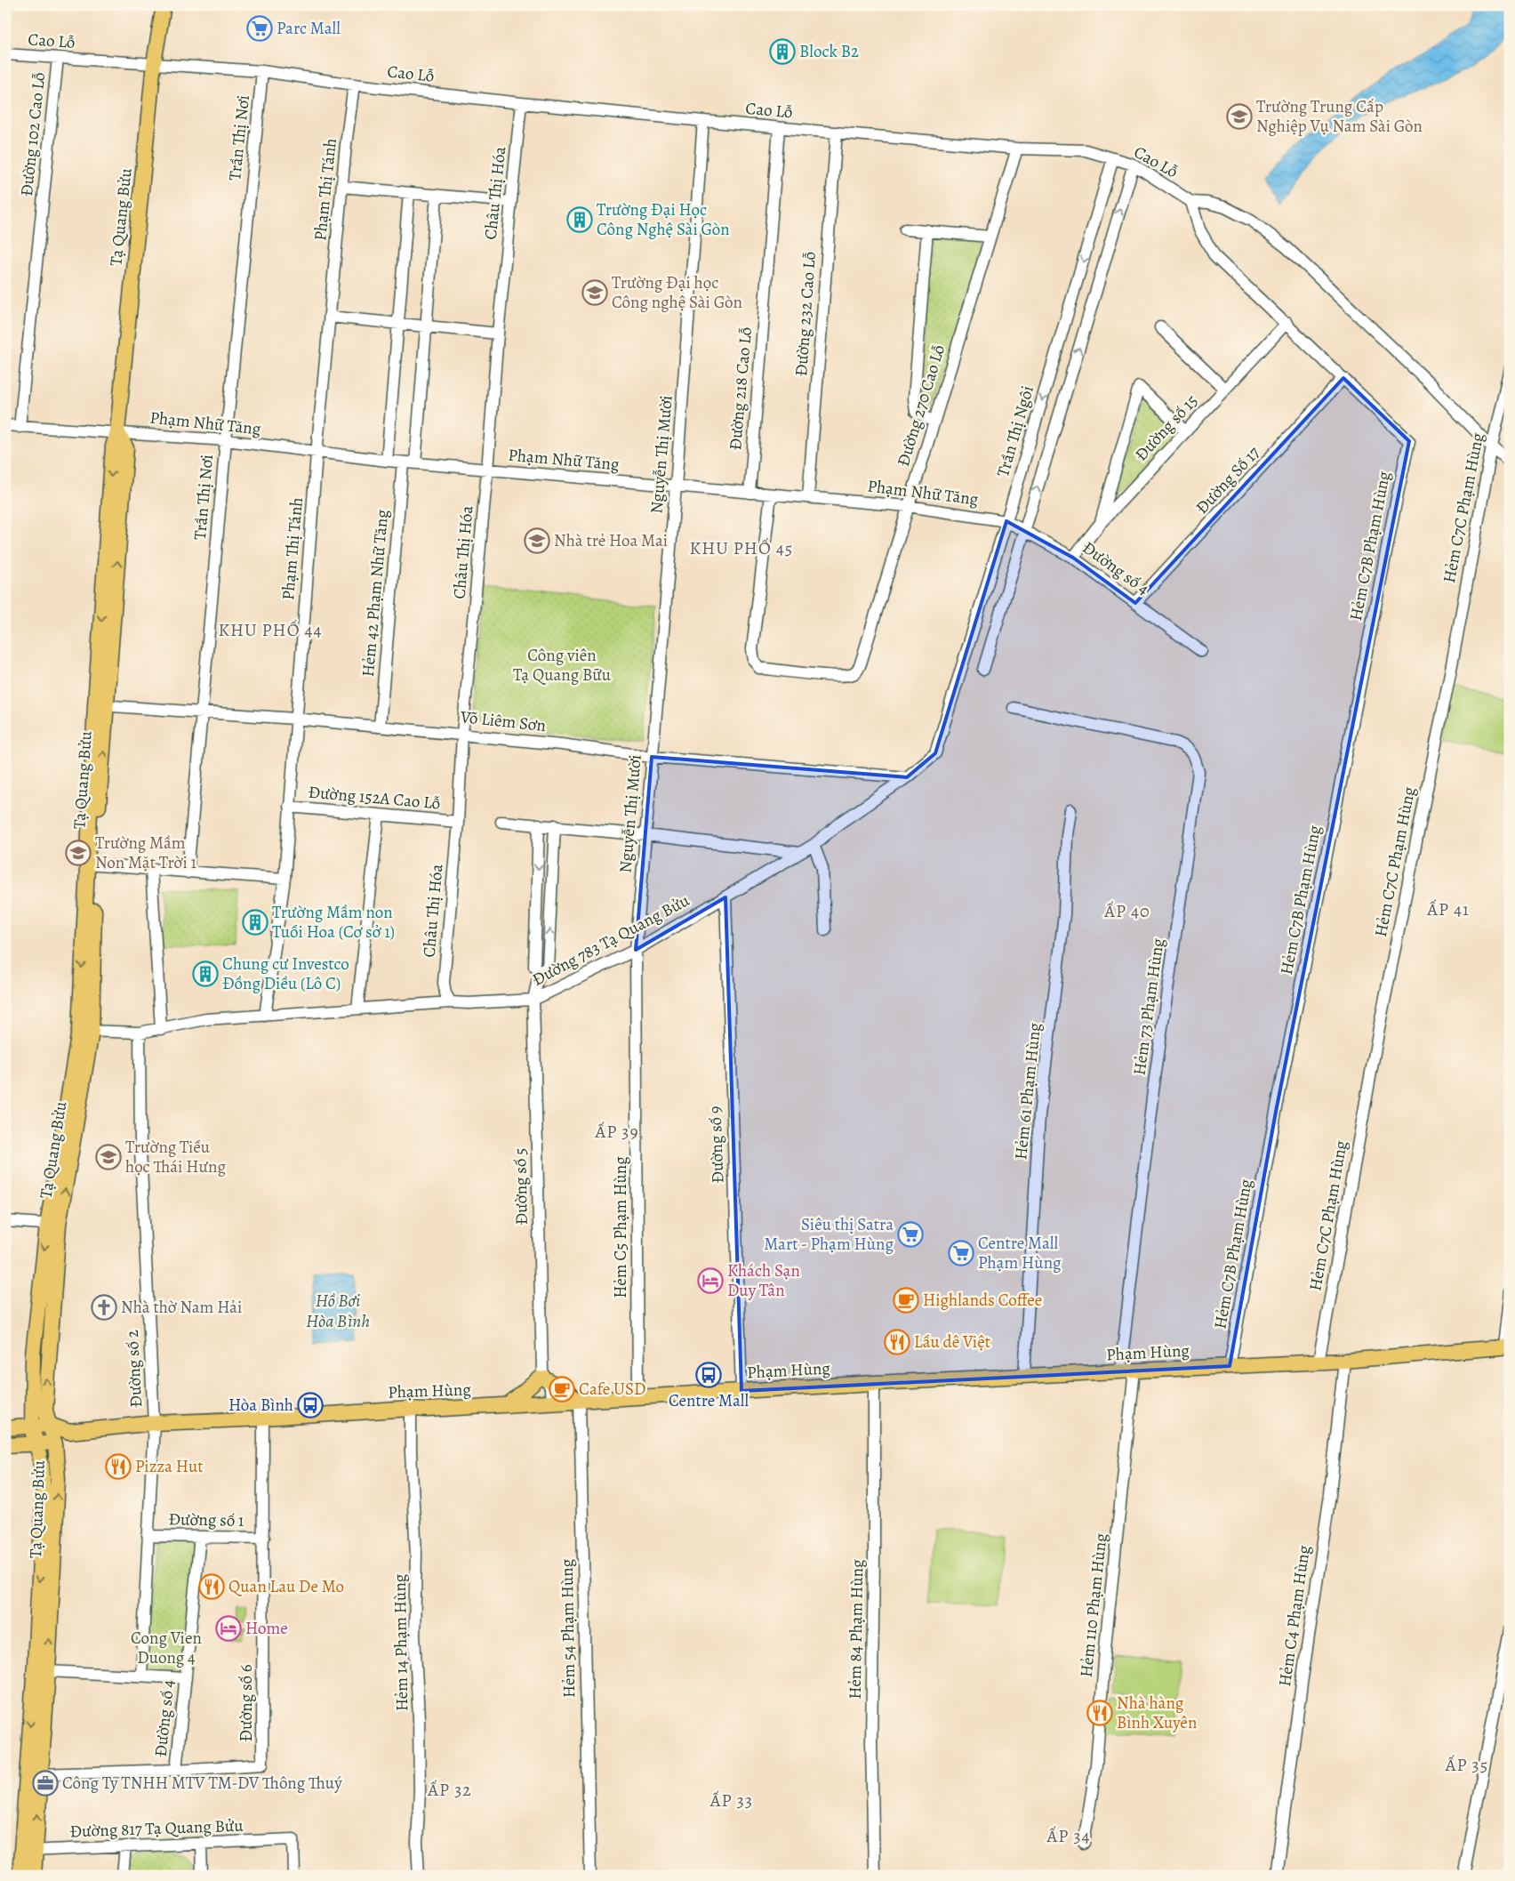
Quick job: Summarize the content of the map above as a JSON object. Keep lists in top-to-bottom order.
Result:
{
  "streets": {
    "main road": ["Tạ Quang Bửu", "Phạm Hùng"],
    "street": [
      "Cao Lỗ",
      "Đường 102 Cao Lỗ",
      "Trần Thị Nơi",
      "Phạm Thị Tánh",
      "Châu Thị Hóa",
      "Đường 232 Cao Lỗ",
      "Đường 218 Cao Lỗ",
      "Đường 270 Cao Lỗ",
      "Phạm Nhữ Tăng",
      "Đường số 15",
      "Trần Thị Ngôi",
      "Nguyễn Thị Mười",
      "Đường Số 17",
      "Hẻm C7C Phạm Hùng",
      "Hẻm C7B Phạm Hùng",
      "Đường số 4",
      "Hẻm 42 Phạm Nhữ Tăng",
      "Võ Liêm Sơn",
      "Đường 152A Cao Lỗ",
      "Đường 783 Tạ Quang Bửu",
      "Hẻm 73 Phạm Hùng",
      "Hẻm 61 Phạm Hùng",
      "Đường số 9",
      "Đường số 5",
      "Hẻm C5 Phạm Hùng",
      "Đường số 2",
      "Đường số 1",
      "Hẻm 110 Phạm Hùng",
      "Hẻm C4 Phạm Hùng",
      "Hẻm 54 Phạm Hùng",
      "Hẻm 84 Phạm Hùng",
      "Hẻm 14 Phạm Hùng",
      "Đường số 6",
      "Đường 817 Tạ Quang Bửu"
    ]
  },
  "crossings": [
    ["Cao Lỗ", "Đường 102 Cao Lỗ"],
    ["Cao Lỗ", "Trần Thị Nơi"],
    ["Cao Lỗ", "Phạm Thị Tánh"],
    ["Cao Lỗ", "Châu Thị Hóa"],
    ["Cao Lỗ", "Tạ Quang Bửu"],
    ["Cao Lỗ", "Đường 232 Cao Lỗ"],
    ["Cao Lỗ", "Đường 218 Cao Lỗ"],
    ["Cao Lỗ", "Đường 270 Cao Lỗ"],
    ["Cao Lỗ", "Trần Thị Ngôi"],
    ["Cao Lỗ", "Nguyễn Thị Mười"],
    ["Đường 102 Cao Lỗ", "Phạm Nhữ Tăng"],
    ["Trần Thị Nơi", "Phạm Nhữ Tăng"],
    ["Trần Thị Nơi", "Võ Liêm Sơn"],
    ["Phạm Thị Tánh", "Phạm Nhữ Tăng"],
    ["Phạm Thị Tánh", "Võ Liêm Sơn"],
    ["Phạm Thị Tánh", "Đường 152A Cao Lỗ"],
    ["Phạm Thị Tánh", "Đường 783 Tạ Quang Bửu"],
    ["Châu Thị Hóa", "Phạm Nhữ Tăng"],
    ["Châu Thị Hóa", "Võ Liêm Sơn"],
    ["Châu Thị Hóa", "Đường 152A Cao Lỗ"],
    ["Châu Thị Hóa", "Đường 783 Tạ Quang Bửu"],
    ["Tạ Quang Bửu", "Phạm Nhữ Tăng"],
    ["Tạ Quang Bửu", "Võ Liêm Sơn"],
    ["Tạ Quang Bửu", "Đường 783 Tạ Quang Bửu"],
    ["Tạ Quang Bửu", "Phạm Hùng"],
    ["Tạ Quang Bửu", "Đường số 6"],
    ["Tạ Quang Bửu", "Đường 817 Tạ Quang Bửu"],
    ["Đường 232 Cao Lỗ", "Phạm Nhữ Tăng"],
    ["Đường 218 Cao Lỗ", "Phạm Nhữ Tăng"],
    ["Đường 270 Cao Lỗ", "Phạm Nhữ Tăng"],
    ["Phạm Nhữ Tăng", "Trần Thị Ngôi"],
    ["Phạm Nhữ Tăng", "Nguyễn Thị Mười"],
    ["Phạm Nhữ Tăng", "Đường số 4"],
    ["Phạm Nhữ Tăng", "Hẻm 42 Phạm Nhữ Tăng"],
    ["Đường số 15", "Đường số 4"],
    ["Trần Thị Ngôi", "Đường số 4"],
    ["Trần Thị Ngôi", "Võ Liêm Sơn"],
    ["Trần Thị Ngôi", "Đường 783 Tạ Quang Bửu"],
    ["Nguyễn Thị Mười", "Võ Liêm Sơn"],
    ["Nguyễn Thị Mười", "Đường 783 Tạ Quang Bửu"],
    ["Nguyễn Thị Mười", "Hẻm C5 Phạm Hùng"],
    ["Đường Số 17", "Hẻm C7B Phạm Hùng"],
    ["Đường Số 17", "Đường số 4"],
    ["Hẻm C7C Phạm Hùng", "Phạm Hùng"],
    ["Hẻm C7B Phạm Hùng", "Phạm Hùng"],
    ["Đường số 4", "Đường số 1"],
    ["Đường số 4", "Đường số 6"],
    ["Hẻm 42 Phạm Nhữ Tăng", "Võ Liêm Sơn"],
    ["Võ Liêm Sơn", "Đường 783 Tạ Quang Bửu"],
    ["Đường 783 Tạ Quang Bửu", "Đường số 9"],
    ["Đường 783 Tạ Quang Bửu", "Đường số 5"],
    ["Đường 783 Tạ Quang Bửu", "Hẻm C5 Phạm Hùng"],
    ["Đường 783 Tạ Quang Bửu", "Đường số 2"],
    ["Hẻm 73 Phạm Hùng", "Phạm Hùng"],
    ["Hẻm 73 Phạm Hùng", "Hẻm 110 Phạm Hùng"],
    ["Hẻm 61 Phạm Hùng", "Phạm Hùng"],
    ["Đường số 9", "Phạm Hùng"],
    ["Đường số 5", "Phạm Hùng"],
    ["Hẻm C5 Phạm Hùng", "Phạm Hùng"],
    ["Phạm Hùng", "Đường số 2"],
    ["Phạm Hùng", "Hẻm 110 Phạm Hùng"],
    ["Phạm Hùng", "Hẻm C4 Phạm Hùng"],
    ["Phạm Hùng", "Hẻm 54 Phạm Hùng"],
    ["Phạm Hùng", "Hẻm 84 Phạm Hùng"],
    ["Phạm Hùng", "Hẻm 14 Phạm Hùng"],
    ["Phạm Hùng", "Đường số 6"],
    ["Đường số 2", "Đường số 1"],
    ["Đường số 1", "Đường số 6"]
  ],
  "districts": [
    "KHU PHỐ 45",
    "KHU PHỐ 44",
    "ẤP 41",
    "ẤP 40",
    "ẤP 39",
    "ẤP 35",
    "ẤP 32",
    "ẤP 33",
    "ẤP 34"
  ],
  "water": ["Hồ Bơi Hòa Bình"],
  "parks": ["Công viên Tạ Quang Bữu", "Cong Vien Duong 4"],
  "places": {
    "supermarket": ["Parc Mall", "Siêu thị Satra Mart - Phạm Hùng", "Centre Mall Phạm Hùng"],
    "building": [
      "Block B2",
      "Trường Đại Học Công Nghệ Sài Gòn",
      "Trường Mầm non Tuổi Hoa (Cơ sở 1)",
      "Chung cư Investco Đồng Diều (Lô C)"
    ],
    "school or university": [
      "Trường Trung Cấp Nghiệp Vụ Nam Sài Gòn",
      "Trường Đại học Công nghệ Sài Gòn",
      "Nhà trẻ Hoa Mai",
      "Trường Mầm Non Mặt Trời 1",
      "Trường Tiểu học Thái Hưng"
    ],
    "hotel": ["Khách Sạn Duy Tân", "Home"],
    "cafe": ["Highlands Coffee", "Cafe USD"],
    "church": ["Nhà thờ Nam Hải"],
    "restaurant": [
      "Lẩu dê Việt",
      "Pizza Hut",
      "Quan Lau De Mo",
      "Nhà hàng Bình Xuyên"
    ],
    "bus stop": ["Centre Mall", "Hòa Bình"],
    "office": ["Công Ty TNHH MTV TM-DV Thông Thuý"]
  }
}
